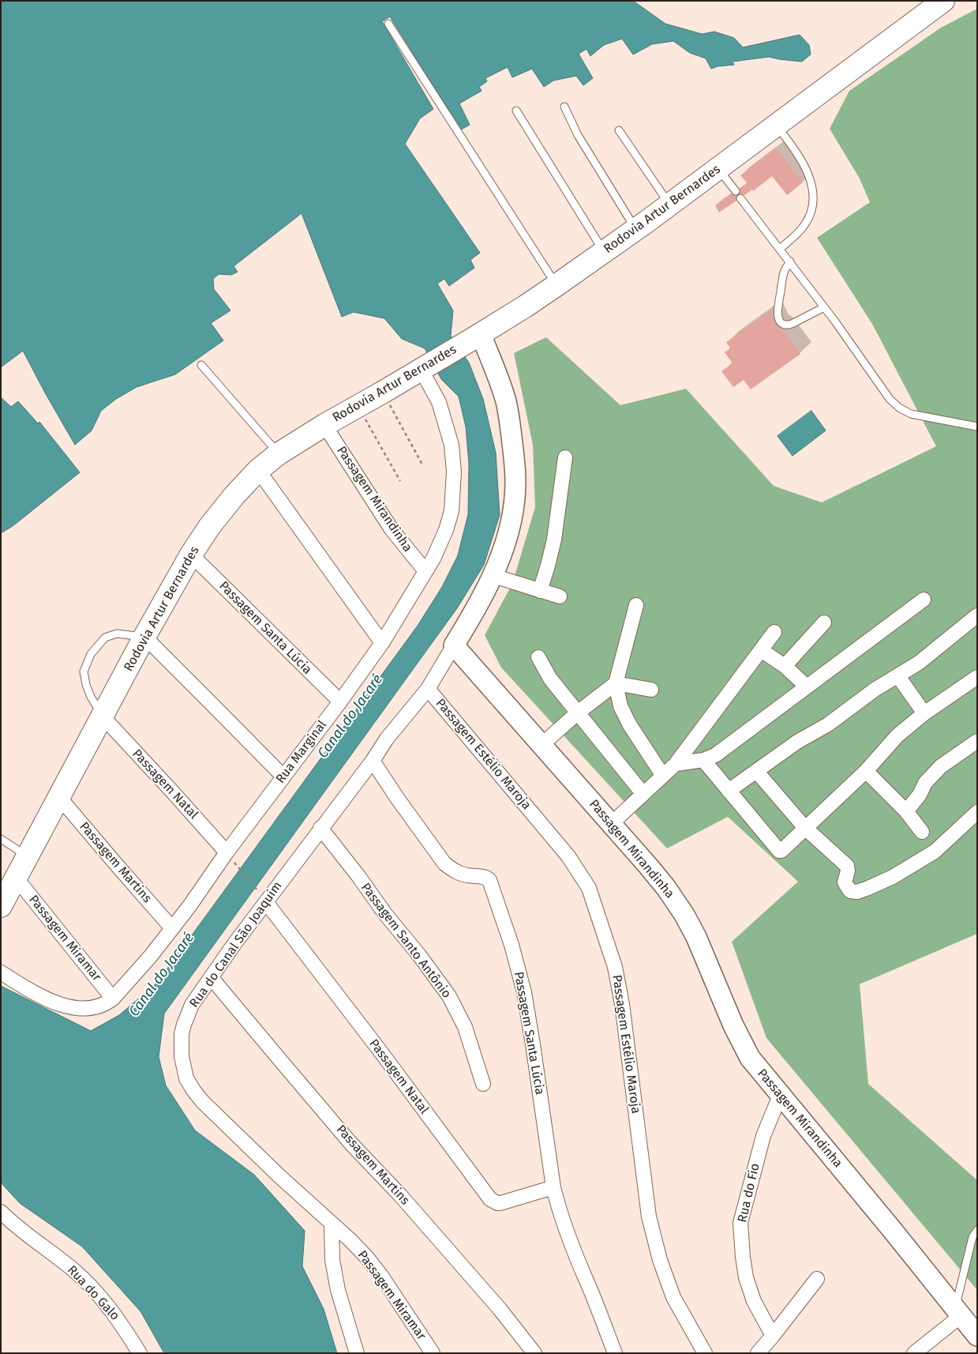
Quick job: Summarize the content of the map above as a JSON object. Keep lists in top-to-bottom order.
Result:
{
  "streets": {
    "main road": ["Rodovia Artur Bernardes"],
    "street": [
      "Passagem Mirandinha",
      "Passagem Santa Lúcia",
      "Rua Marginal",
      "Passagem Estélio Maroja",
      "Passagem Natal",
      "Passagem Martins",
      "Passagem Miramar",
      "Passagem Santo Antônio",
      "Rua do Canal São Joaquim",
      "Rua do Fio",
      "Rua do Galo"
    ]
  },
  "crossings": [
    ["Rodovia Artur Bernardes", "Passagem Mirandinha"],
    ["Rodovia Artur Bernardes", "Passagem Santa Lúcia"],
    ["Rodovia Artur Bernardes", "Rua Marginal"],
    ["Rodovia Artur Bernardes", "Passagem Natal"],
    ["Rodovia Artur Bernardes", "Passagem Martins"],
    ["Rodovia Artur Bernardes", "Passagem Miramar"],
    ["Passagem Mirandinha", "Rua Marginal"],
    ["Passagem Mirandinha", "Rua do Canal São Joaquim"],
    ["Passagem Mirandinha", "Rua do Fio"],
    ["Passagem Santa Lúcia", "Rua Marginal"],
    ["Passagem Santa Lúcia", "Passagem Natal"],
    ["Passagem Santa Lúcia", "Rua do Canal São Joaquim"],
    ["Rua Marginal", "Passagem Natal"],
    ["Rua Marginal", "Passagem Martins"],
    ["Rua Marginal", "Passagem Miramar"],
    ["Passagem Estélio Maroja", "Rua do Canal São Joaquim"],
    ["Passagem Natal", "Rua do Canal São Joaquim"],
    ["Passagem Martins", "Rua do Canal São Joaquim"],
    ["Passagem Miramar", "Rua do Canal São Joaquim"],
    ["Passagem Santo Antônio", "Rua do Canal São Joaquim"]
  ],
  "water": ["Canal do Jacaré"]
}
